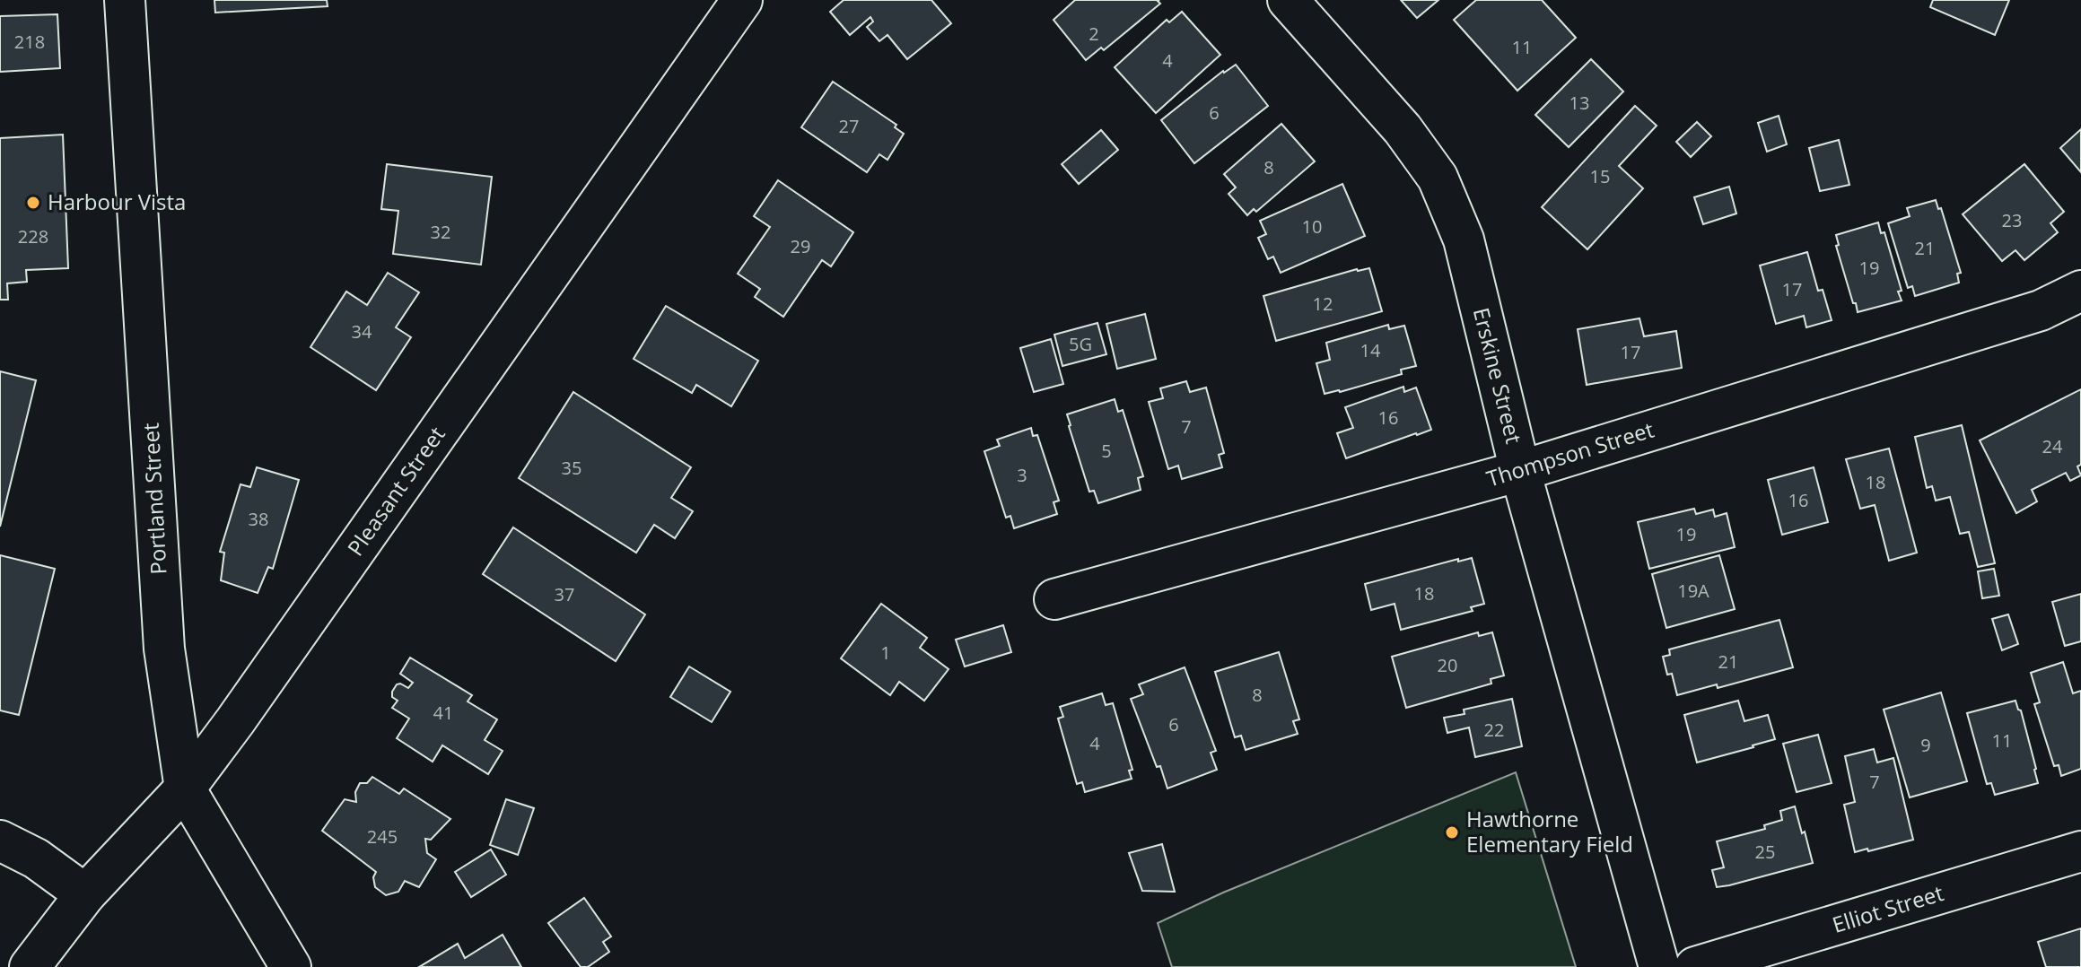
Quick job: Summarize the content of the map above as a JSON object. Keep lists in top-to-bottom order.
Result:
{
  "streets": {
    "street": [
      "Erskine Street",
      "Thompson Street",
      "Pleasant Street",
      "Portland Street",
      "Elliot Street"
    ]
  },
  "crossings": [
    ["Erskine Street", "Thompson Street"],
    ["Pleasant Street", "Portland Street"]
  ],
  "places": ["Harbour Vista", "Hawthorne Elementary Field"],
  "house_numbers": [
    "2",
    "218",
    "11",
    "4",
    "13",
    "6",
    "27",
    "8",
    "15",
    "23",
    "10",
    "32",
    "228",
    "29",
    "21",
    "19",
    "17",
    "12",
    "34",
    "5G",
    "14",
    "17",
    "16",
    "7",
    "24",
    "5",
    "35",
    "3",
    "18",
    "16",
    "38",
    "19",
    "19A",
    "18",
    "37",
    "1",
    "21",
    "20",
    "8",
    "41",
    "6",
    "22",
    "11",
    "4",
    "9",
    "7",
    "245",
    "25"
  ]
}
